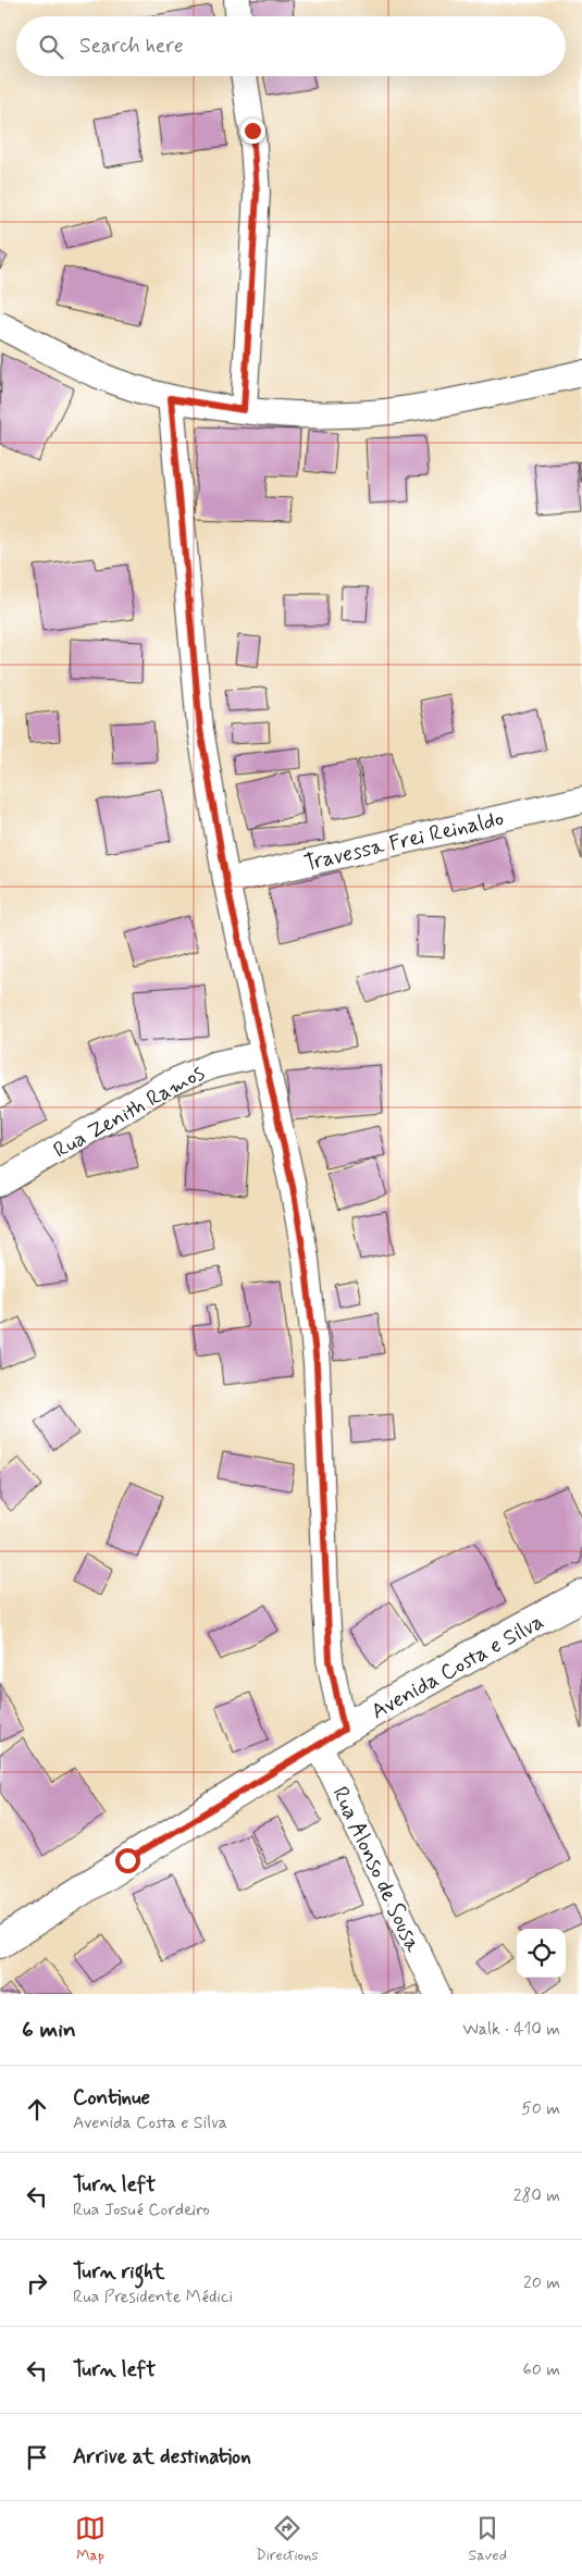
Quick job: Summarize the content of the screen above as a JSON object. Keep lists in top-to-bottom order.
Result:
{
  "streets": {
    "street": [
      "Travessa Frei Reinaldo",
      "Rua Zenith Ramos",
      "Avenida Costa e Silva",
      "Rua Alonso de Sousa"
    ]
  },
  "crossings": [
    ["Avenida Costa e Silva", "Rua Alonso de Sousa"]
  ],
  "page": {
    "search": "Search here",
    "heading": ["6 min", "Walk · 410 m"],
    "list": [
      ["Continue", "Avenida Costa e Silva", "50 m"],
      ["Turn left", "Rua Josué Cordeiro", "280 m"],
      ["Turn right", "Rua Presidente Médici", "20 m"],
      ["Turn left", "60 m"],
      "Arrive at destination"
    ],
    "nav": ["Map", "Directions", "Saved"]
  }
}
